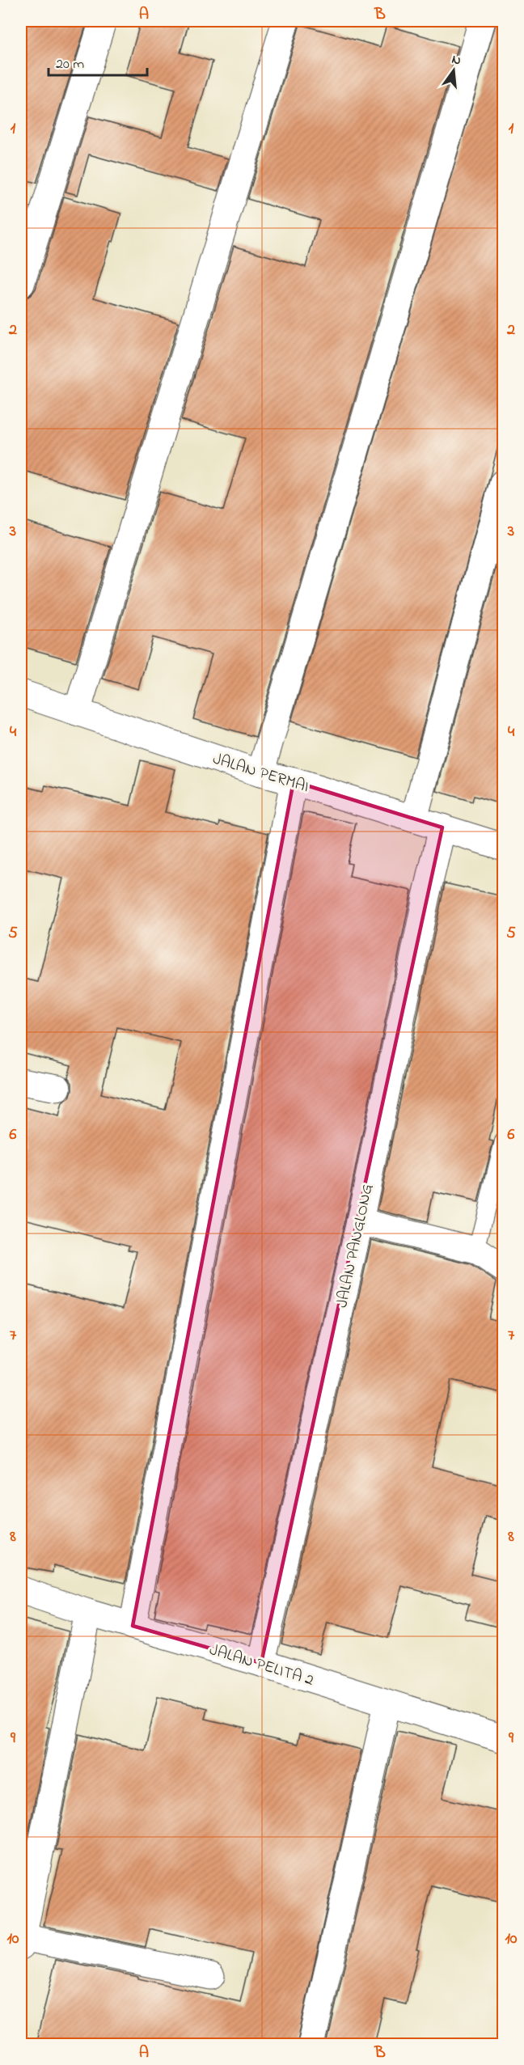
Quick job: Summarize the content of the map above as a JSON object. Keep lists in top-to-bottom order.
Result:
{
  "streets": {
    "street": ["JALAN PERMAI", "JALAN PANGLONG", "JALAN PELITA 2"]
  },
  "crossings": [
    ["JALAN PERMAI", "JALAN PANGLONG"],
    ["JALAN PANGLONG", "JALAN PELITA 2"]
  ],
  "scale_bar": "20 m",
  "north": "top",
  "grid": {
    "columns": ["A", "B"],
    "rows": [
      "1",
      "2",
      "3",
      "4",
      "5",
      "6",
      "7",
      "8",
      "9",
      "10"
    ]
  }
}
